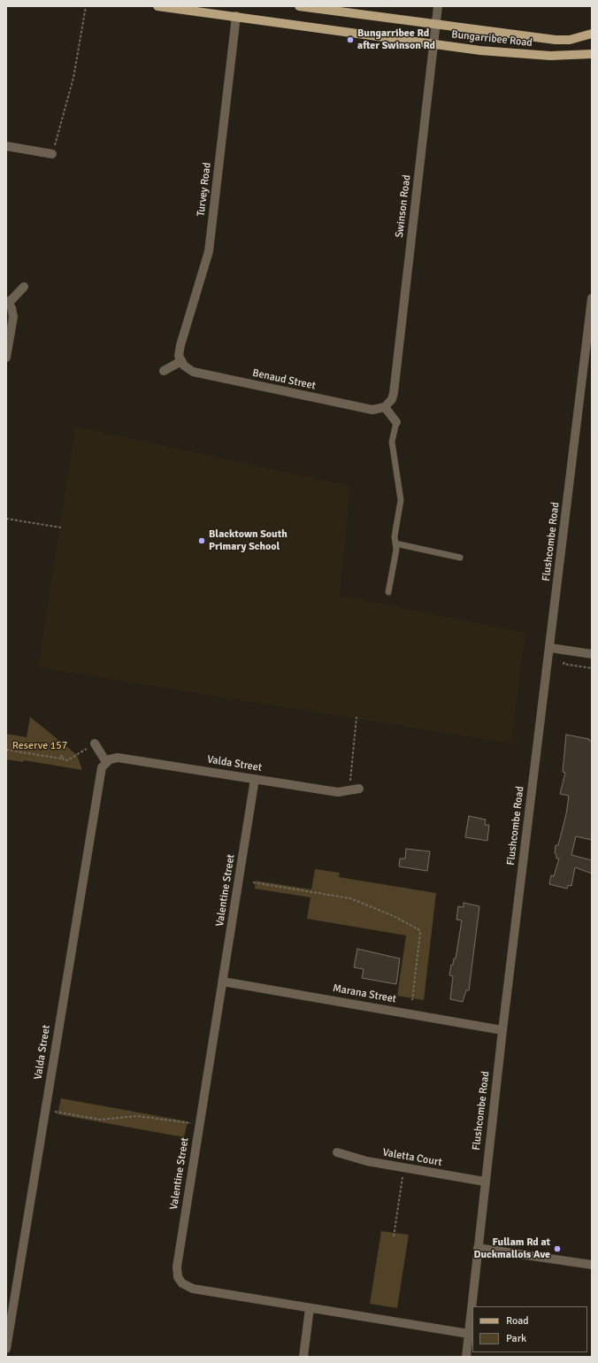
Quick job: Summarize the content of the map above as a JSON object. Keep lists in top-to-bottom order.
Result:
{
  "streets": {
    "main road": ["Bungarribee Road"],
    "street": [
      "Turvey Road",
      "Swinson Road",
      "Benaud Street",
      "Flushcombe Road",
      "Valda Street",
      "Valentine Street",
      "Marana Street",
      "Valetta Court"
    ]
  },
  "crossings": [
    ["Bungarribee Road", "Turvey Road"],
    ["Bungarribee Road", "Swinson Road"],
    ["Turvey Road", "Benaud Street"],
    ["Swinson Road", "Benaud Street"],
    ["Flushcombe Road", "Valentine Street"],
    ["Flushcombe Road", "Marana Street"],
    ["Flushcombe Road", "Valetta Court"],
    ["Valda Street", "Valentine Street"],
    ["Valentine Street", "Marana Street"]
  ],
  "parks": ["Reserve 157"],
  "places": ["Bungarribee Rd after Swinson Rd", "Blacktown South Primary School", "Fullam Rd at Duckmallois Ave"],
  "legend": ["Road", "Park"]
}
